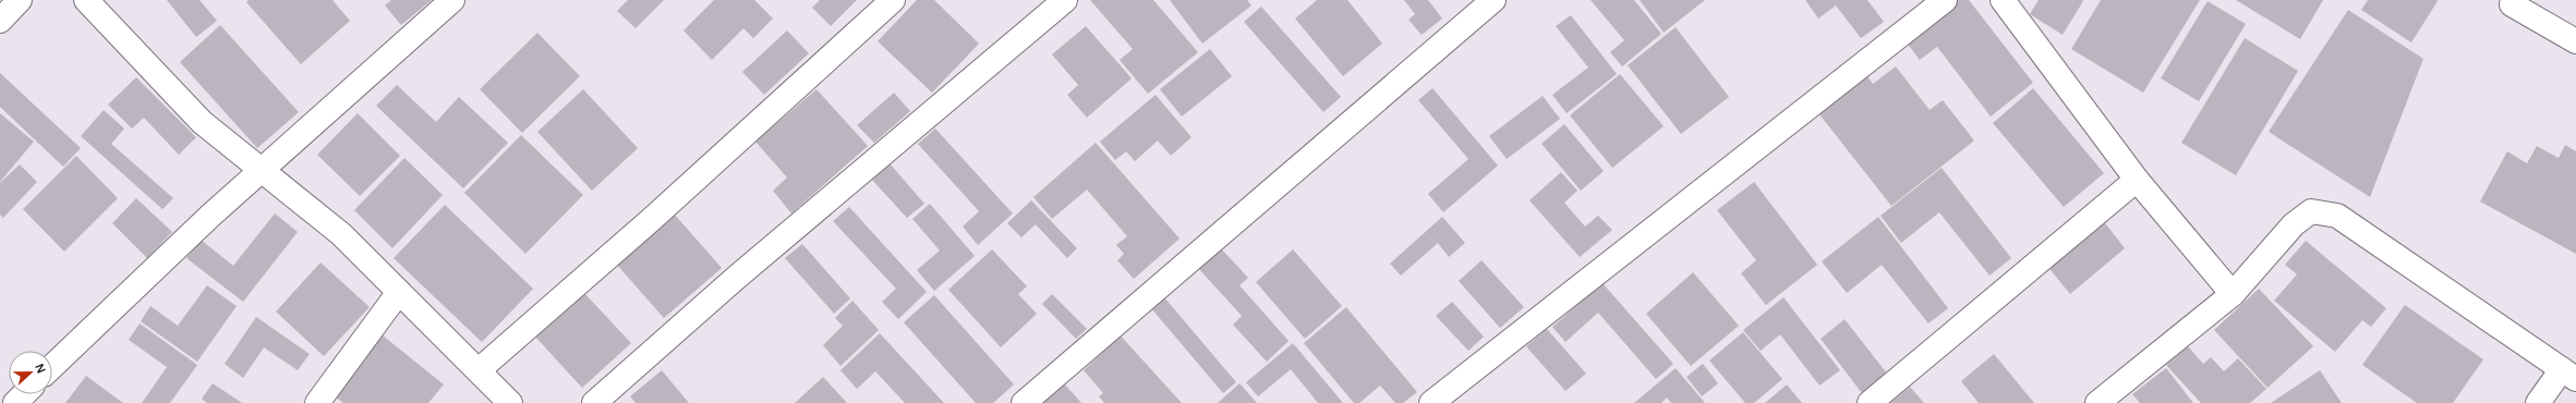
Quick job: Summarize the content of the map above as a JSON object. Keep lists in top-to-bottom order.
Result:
{
  "north": "right"
}
